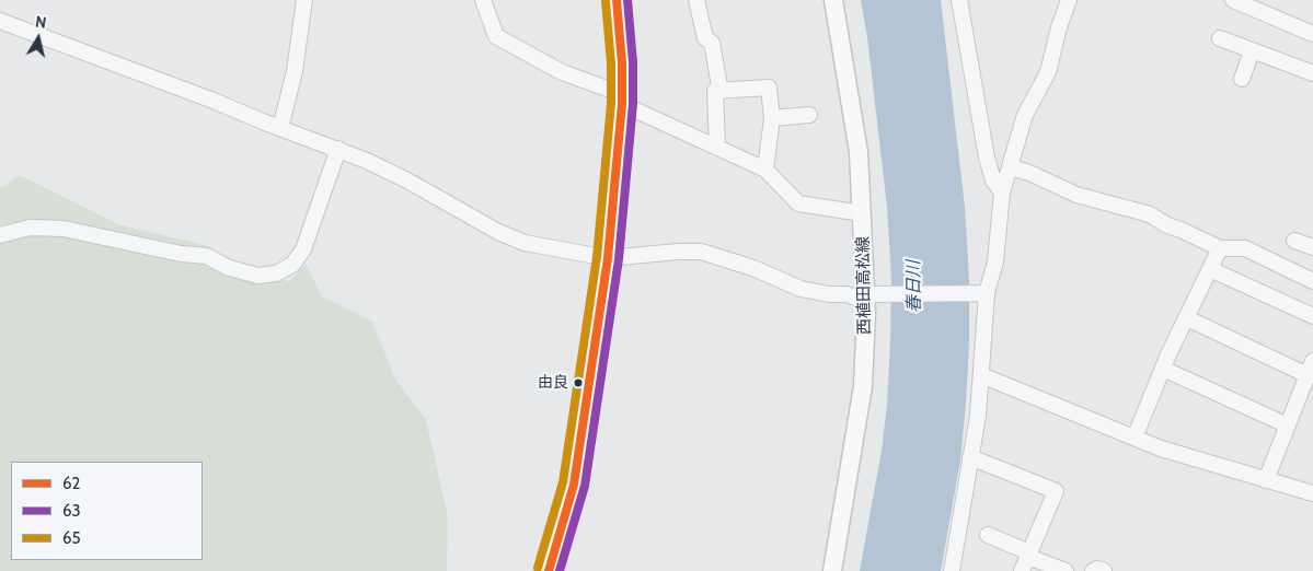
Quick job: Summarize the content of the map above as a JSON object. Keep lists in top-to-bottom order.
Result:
{
  "streets": {
    "main road": ["西植田高松線"]
  },
  "water": ["春日川"],
  "places": ["由良"],
  "lines": ["transit line 62", "transit line 63", "transit line 65"],
  "legend": ["62", "63", "65"],
  "north": "top"
}
